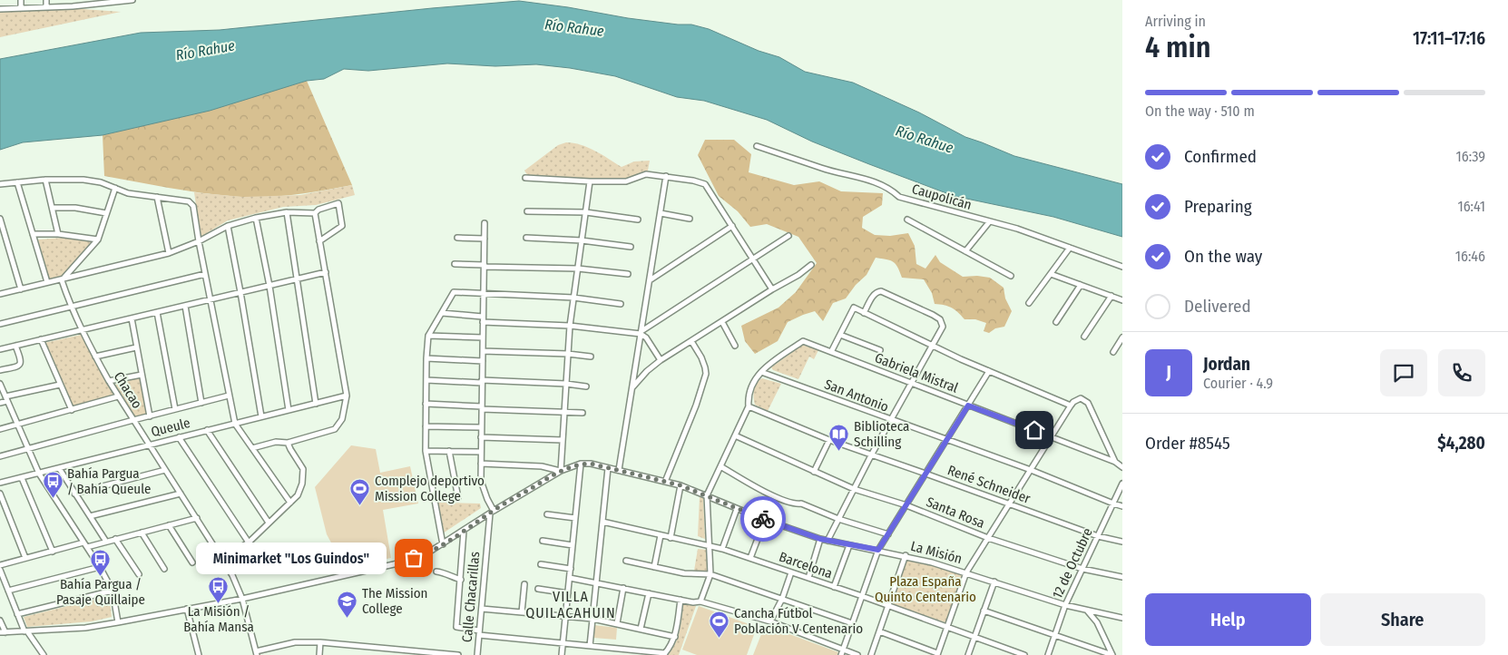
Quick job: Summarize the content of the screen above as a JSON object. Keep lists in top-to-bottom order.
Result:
{
  "streets": {
    "street": [
      "Caupolicán",
      "Gabriela Mistral",
      "Chacao",
      "San Antonio",
      "Queule",
      "René Schneider",
      "Santa Rosa",
      "La Misión",
      "12 de Octubre",
      "Barcelona",
      "Calle Chacarillas"
    ]
  },
  "crossings": [
    ["Gabriela Mistral", "San Antonio"],
    ["Chacao", "Queule"],
    ["Chacao", "La Misión"],
    ["San Antonio", "12 de Octubre"],
    ["René Schneider", "12 de Octubre"],
    ["Santa Rosa", "12 de Octubre"],
    ["La Misión", "12 de Octubre"],
    ["La Misión", "Calle Chacarillas"]
  ],
  "districts": ["VILLA QUILACAHUIN"],
  "water": ["Río Rahue"],
  "parks": ["Plaza España Quinto Centenario"],
  "places": {
    "library": ["Biblioteca Schilling"],
    "bus stop": ["Bahía Pargua / Bahía Queule", "Bahía Pargua / Pasaje Quillaipe", "La Misión / Bahía Mansa"],
    "sports": ["Complejo deportivo Mission College", "Cancha Fútbol Población V Centenario"],
    "other": ["Minimarket \"Los Guindos\""],
    "school or university": ["The Mission College"]
  },
  "page": {
    "heading": ["4 min", "Arriving in", "17:11–17:16"],
    "panel": [
      "Jordan",
      "Courier · 4.9",
      "Order #8545",
      "$4,280"
    ],
    "bar": "On the way · 510 m",
    "list": [
      ["Confirmed", "16:39"],
      ["Preparing", "16:41"],
      ["On the way", "16:46"],
      "Delivered"
    ],
    "round": "J",
    "bubble": "Minimarket \"Los Guindos\"",
    "buttons": ["Help", "Share"]
  }
}
